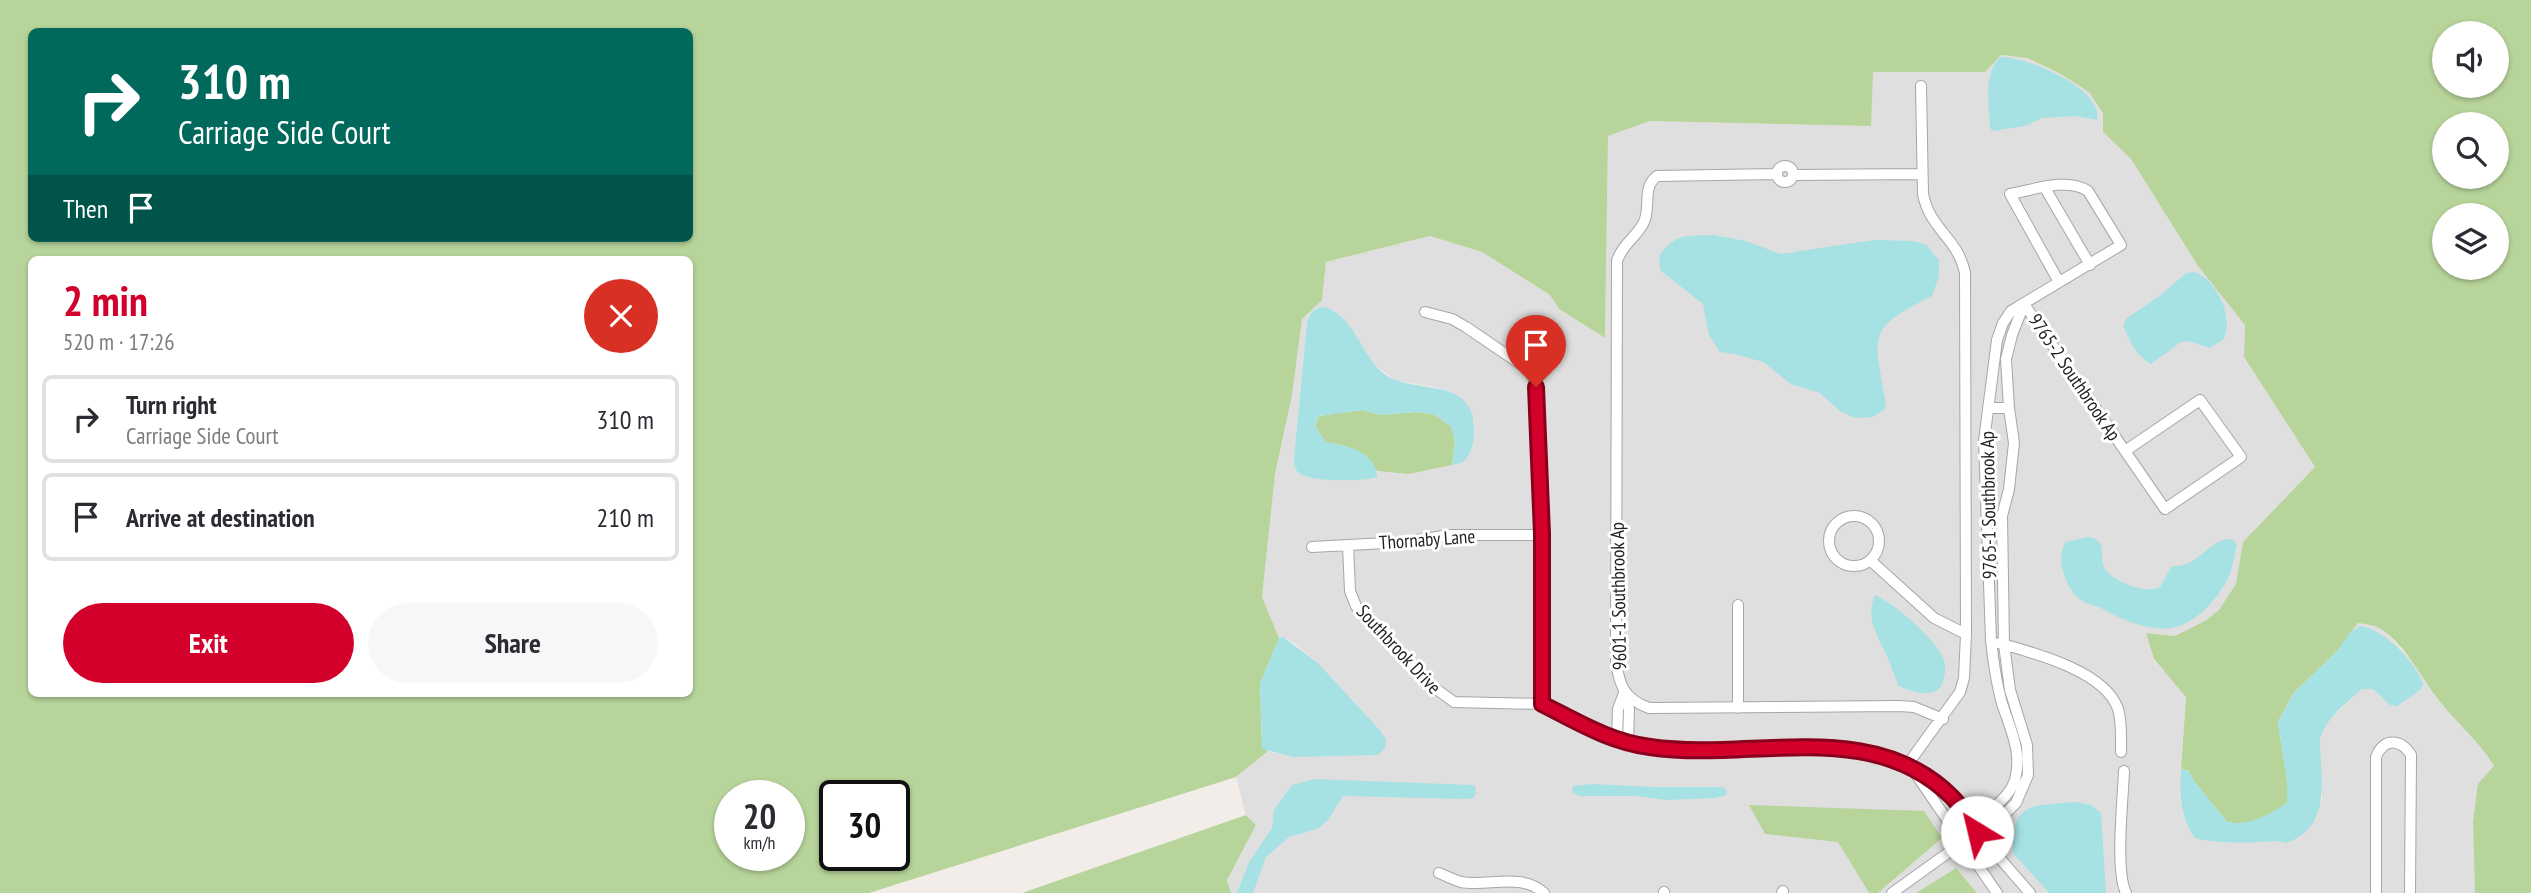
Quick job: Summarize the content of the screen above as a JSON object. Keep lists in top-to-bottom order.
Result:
{
  "streets": {
    "street": [
      "9765-2 Southbrook Ap",
      "9765-1 Southbrook Ap",
      "Thornaby Lane",
      "9601-1 Southbrook Ap",
      "Southbrook Drive"
    ]
  },
  "crossings": [
    ["9765-2 Southbrook Ap", "9765-1 Southbrook Ap"],
    ["9765-1 Southbrook Ap", "Southbrook Drive"],
    ["Thornaby Lane", "Southbrook Drive"]
  ],
  "page": {
    "turn": ["310 m", "Carriage Side Court"],
    "then": "Then",
    "heading": ["2 min", "520 m · 17:26"],
    "list": [
      {
        "name": "Turn right",
        "note": "Carriage Side Court",
        "value": "310 m"
      },
      {
        "name": "Arrive at destination",
        "value": "210 m"
      }
    ],
    "buttons": ["Exit", "Share"],
    "speed": "20 km/h",
    "limit": "30"
  }
}
